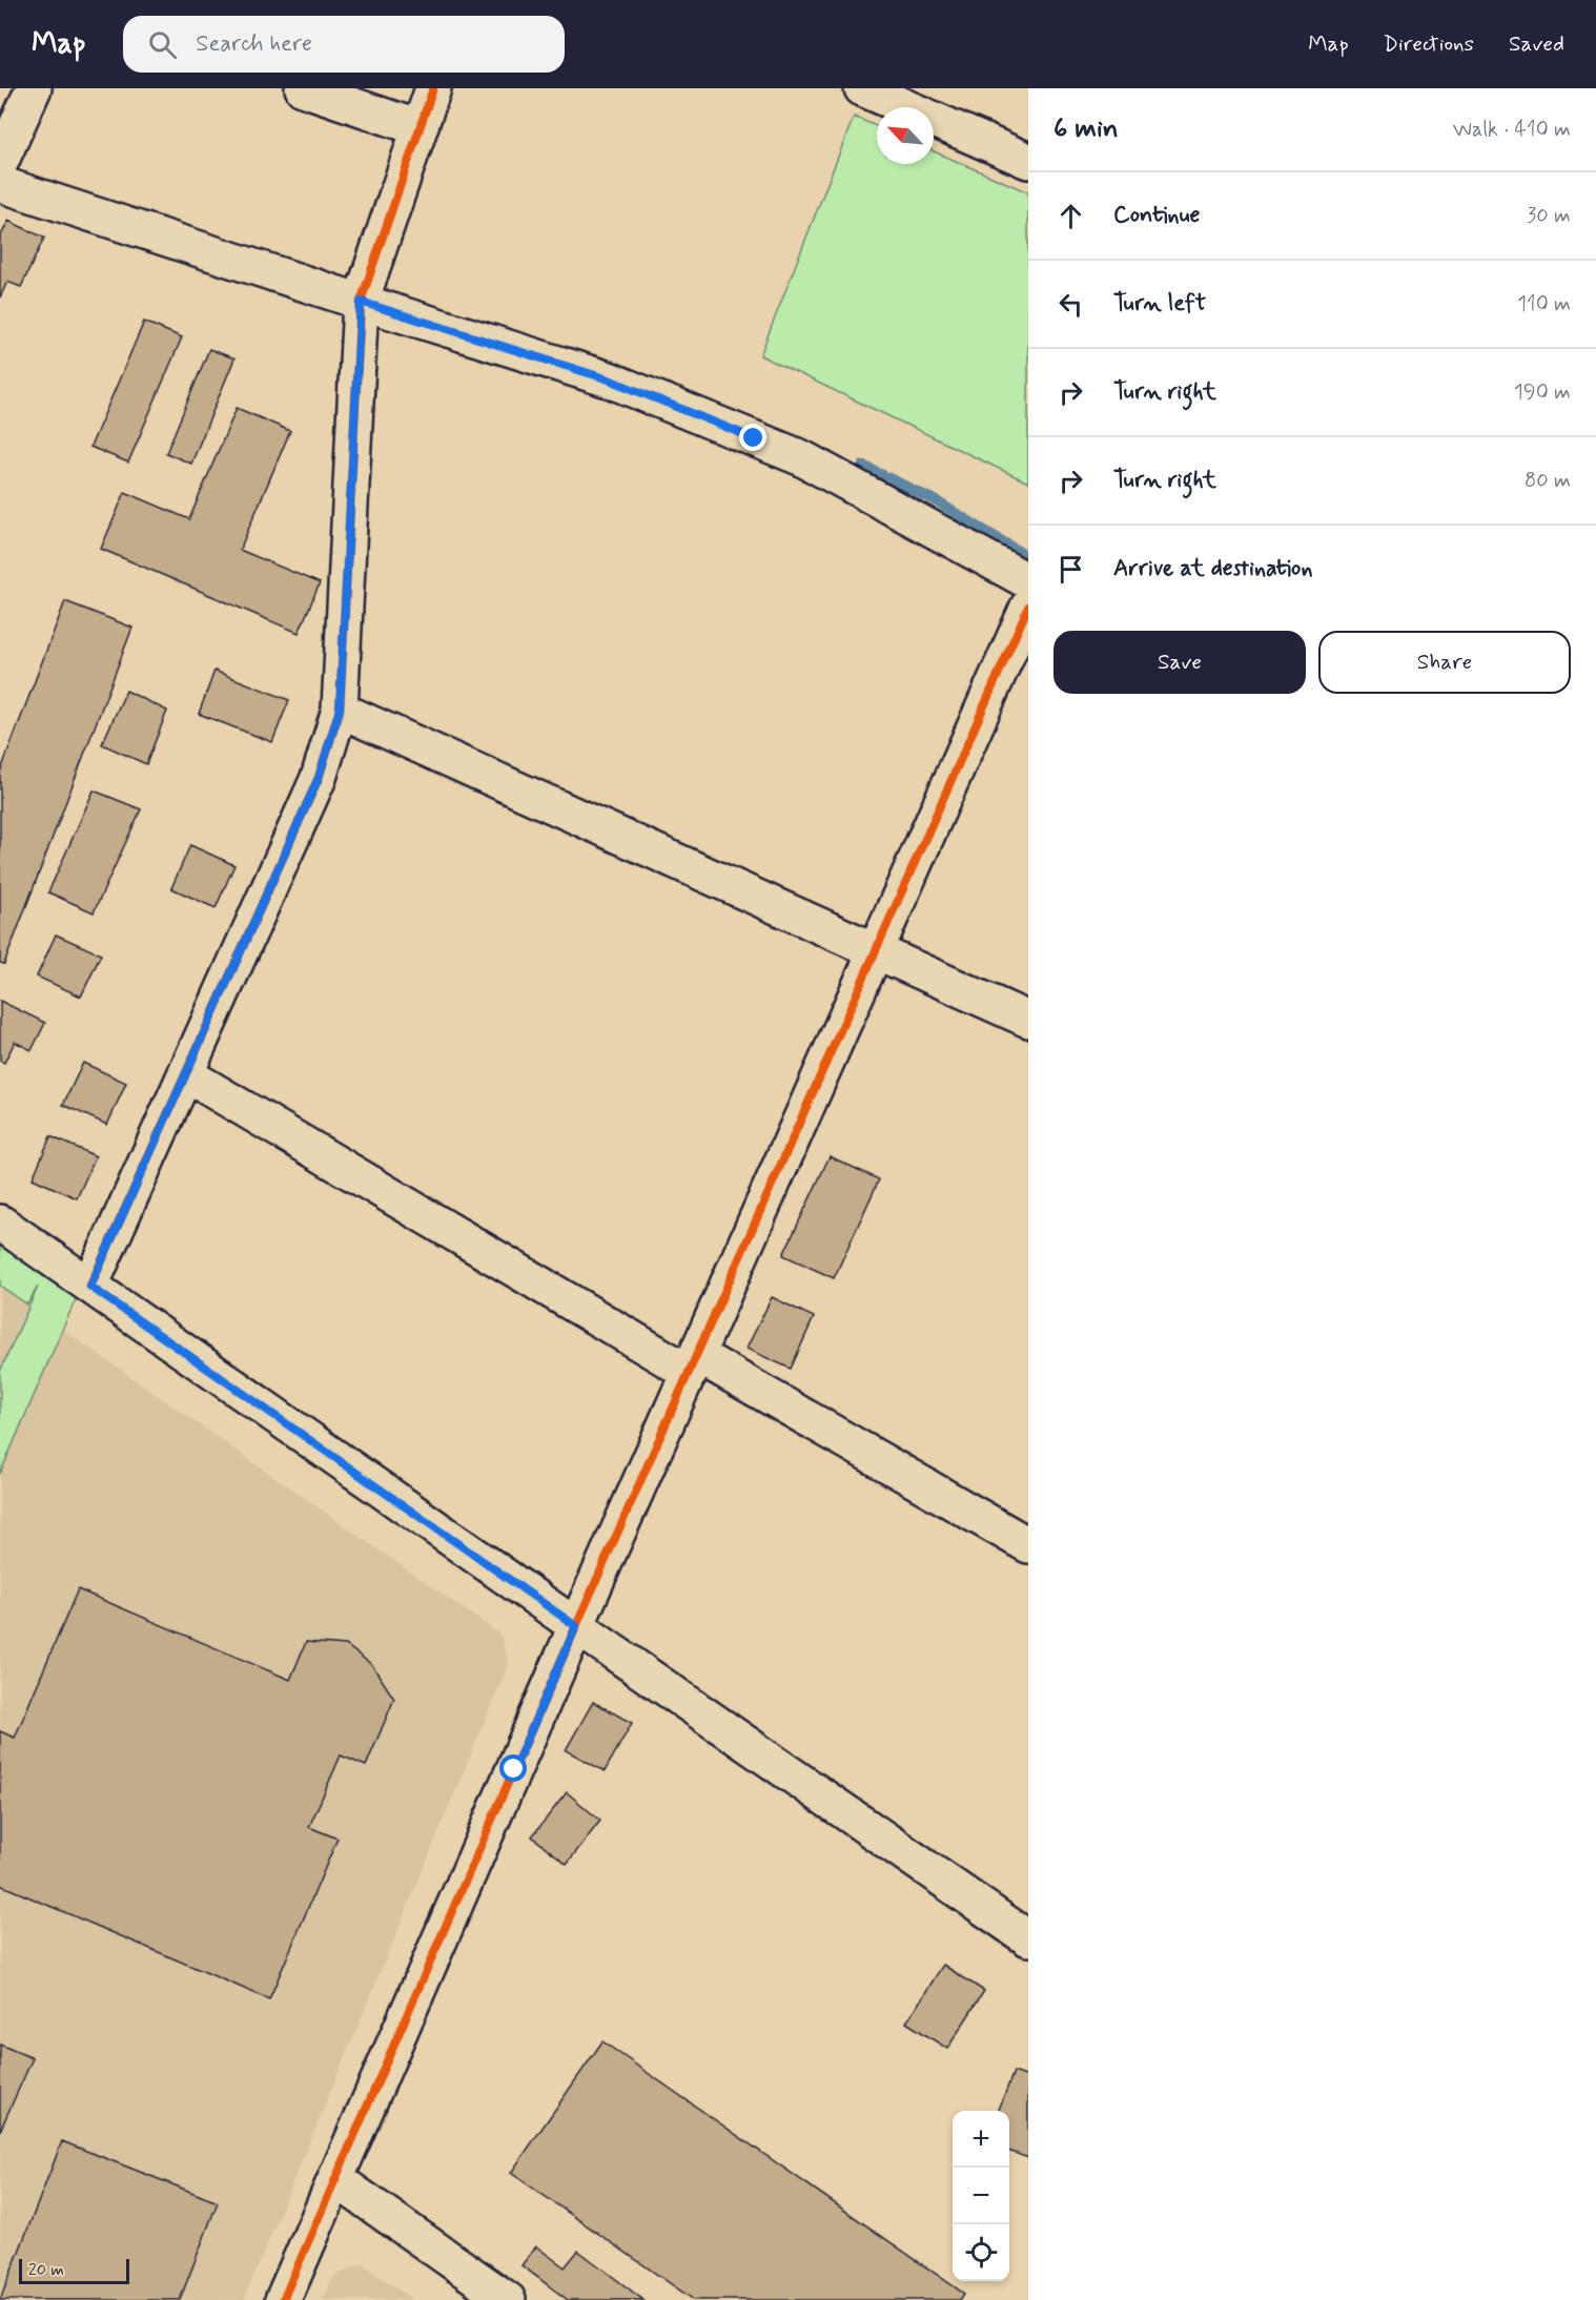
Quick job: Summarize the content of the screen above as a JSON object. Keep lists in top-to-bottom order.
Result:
{
  "scale_bar": "20 m",
  "north": "top left",
  "page": {
    "header": "Map",
    "search": "Search here",
    "nav": ["Map", "Directions", "Saved"],
    "heading": ["6 min", "Walk · 410 m"],
    "list": [
      ["Continue", "30 m"],
      ["Turn left", "110 m"],
      ["Turn right", "190 m"],
      ["Turn right", "80 m"],
      "Arrive at destination"
    ],
    "buttons": ["Save", "Share"],
    "map_buttons": ["+", "−"],
    "scale": "20 m"
  }
}
